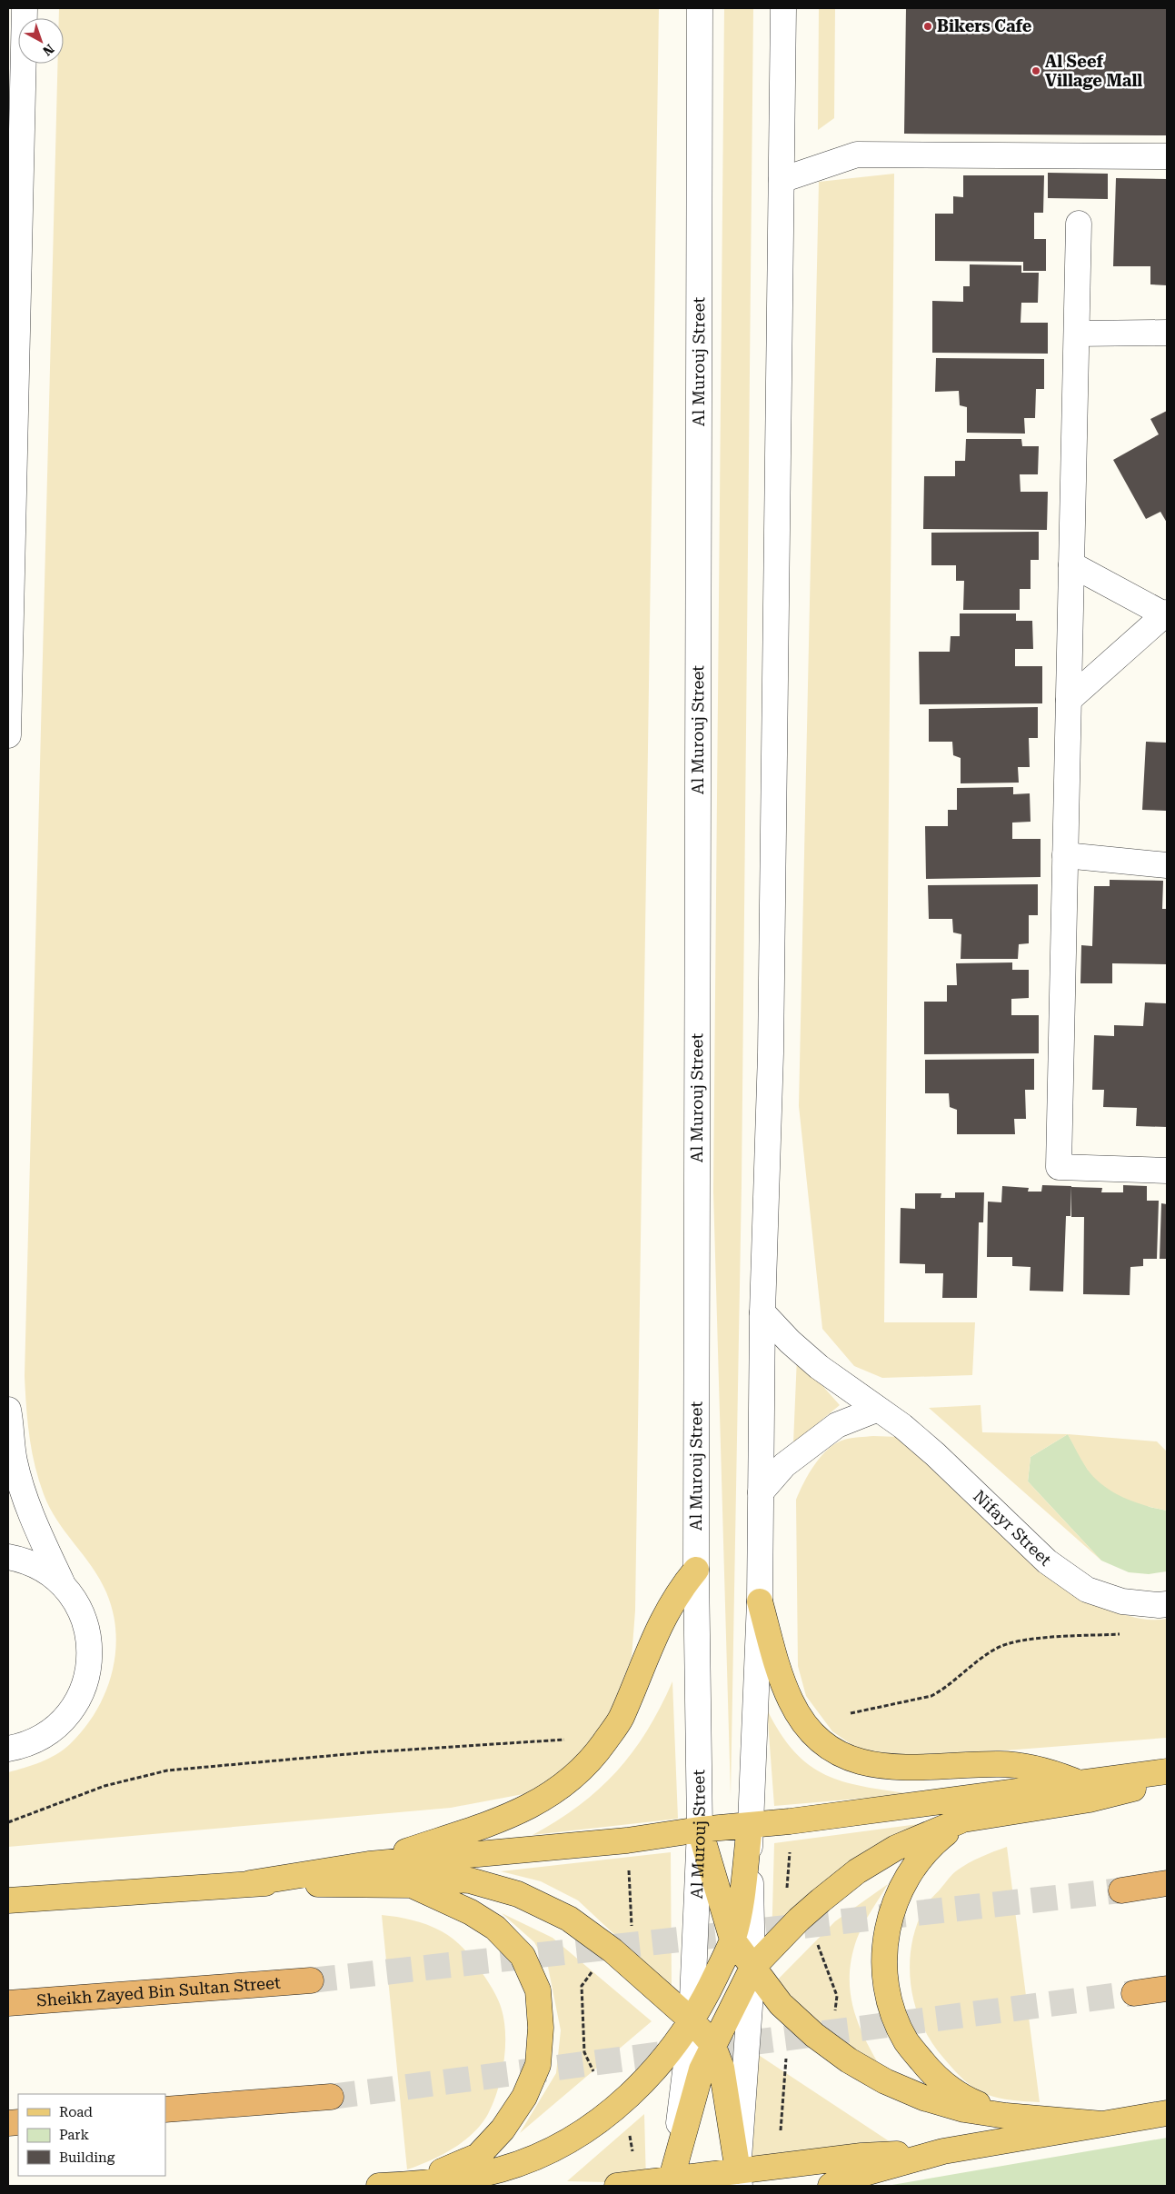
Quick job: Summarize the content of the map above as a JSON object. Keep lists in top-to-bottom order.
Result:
{
  "streets": {
    "highway": ["Sheikh Zayed Bin Sultan Street"],
    "street": ["Al Murouj Street", "Nifayr Street"]
  },
  "places": ["Bikers Cafe", "Al Seef Village Mall"],
  "legend": ["Road", "Park", "Building"],
  "north": "bottom right"
}
